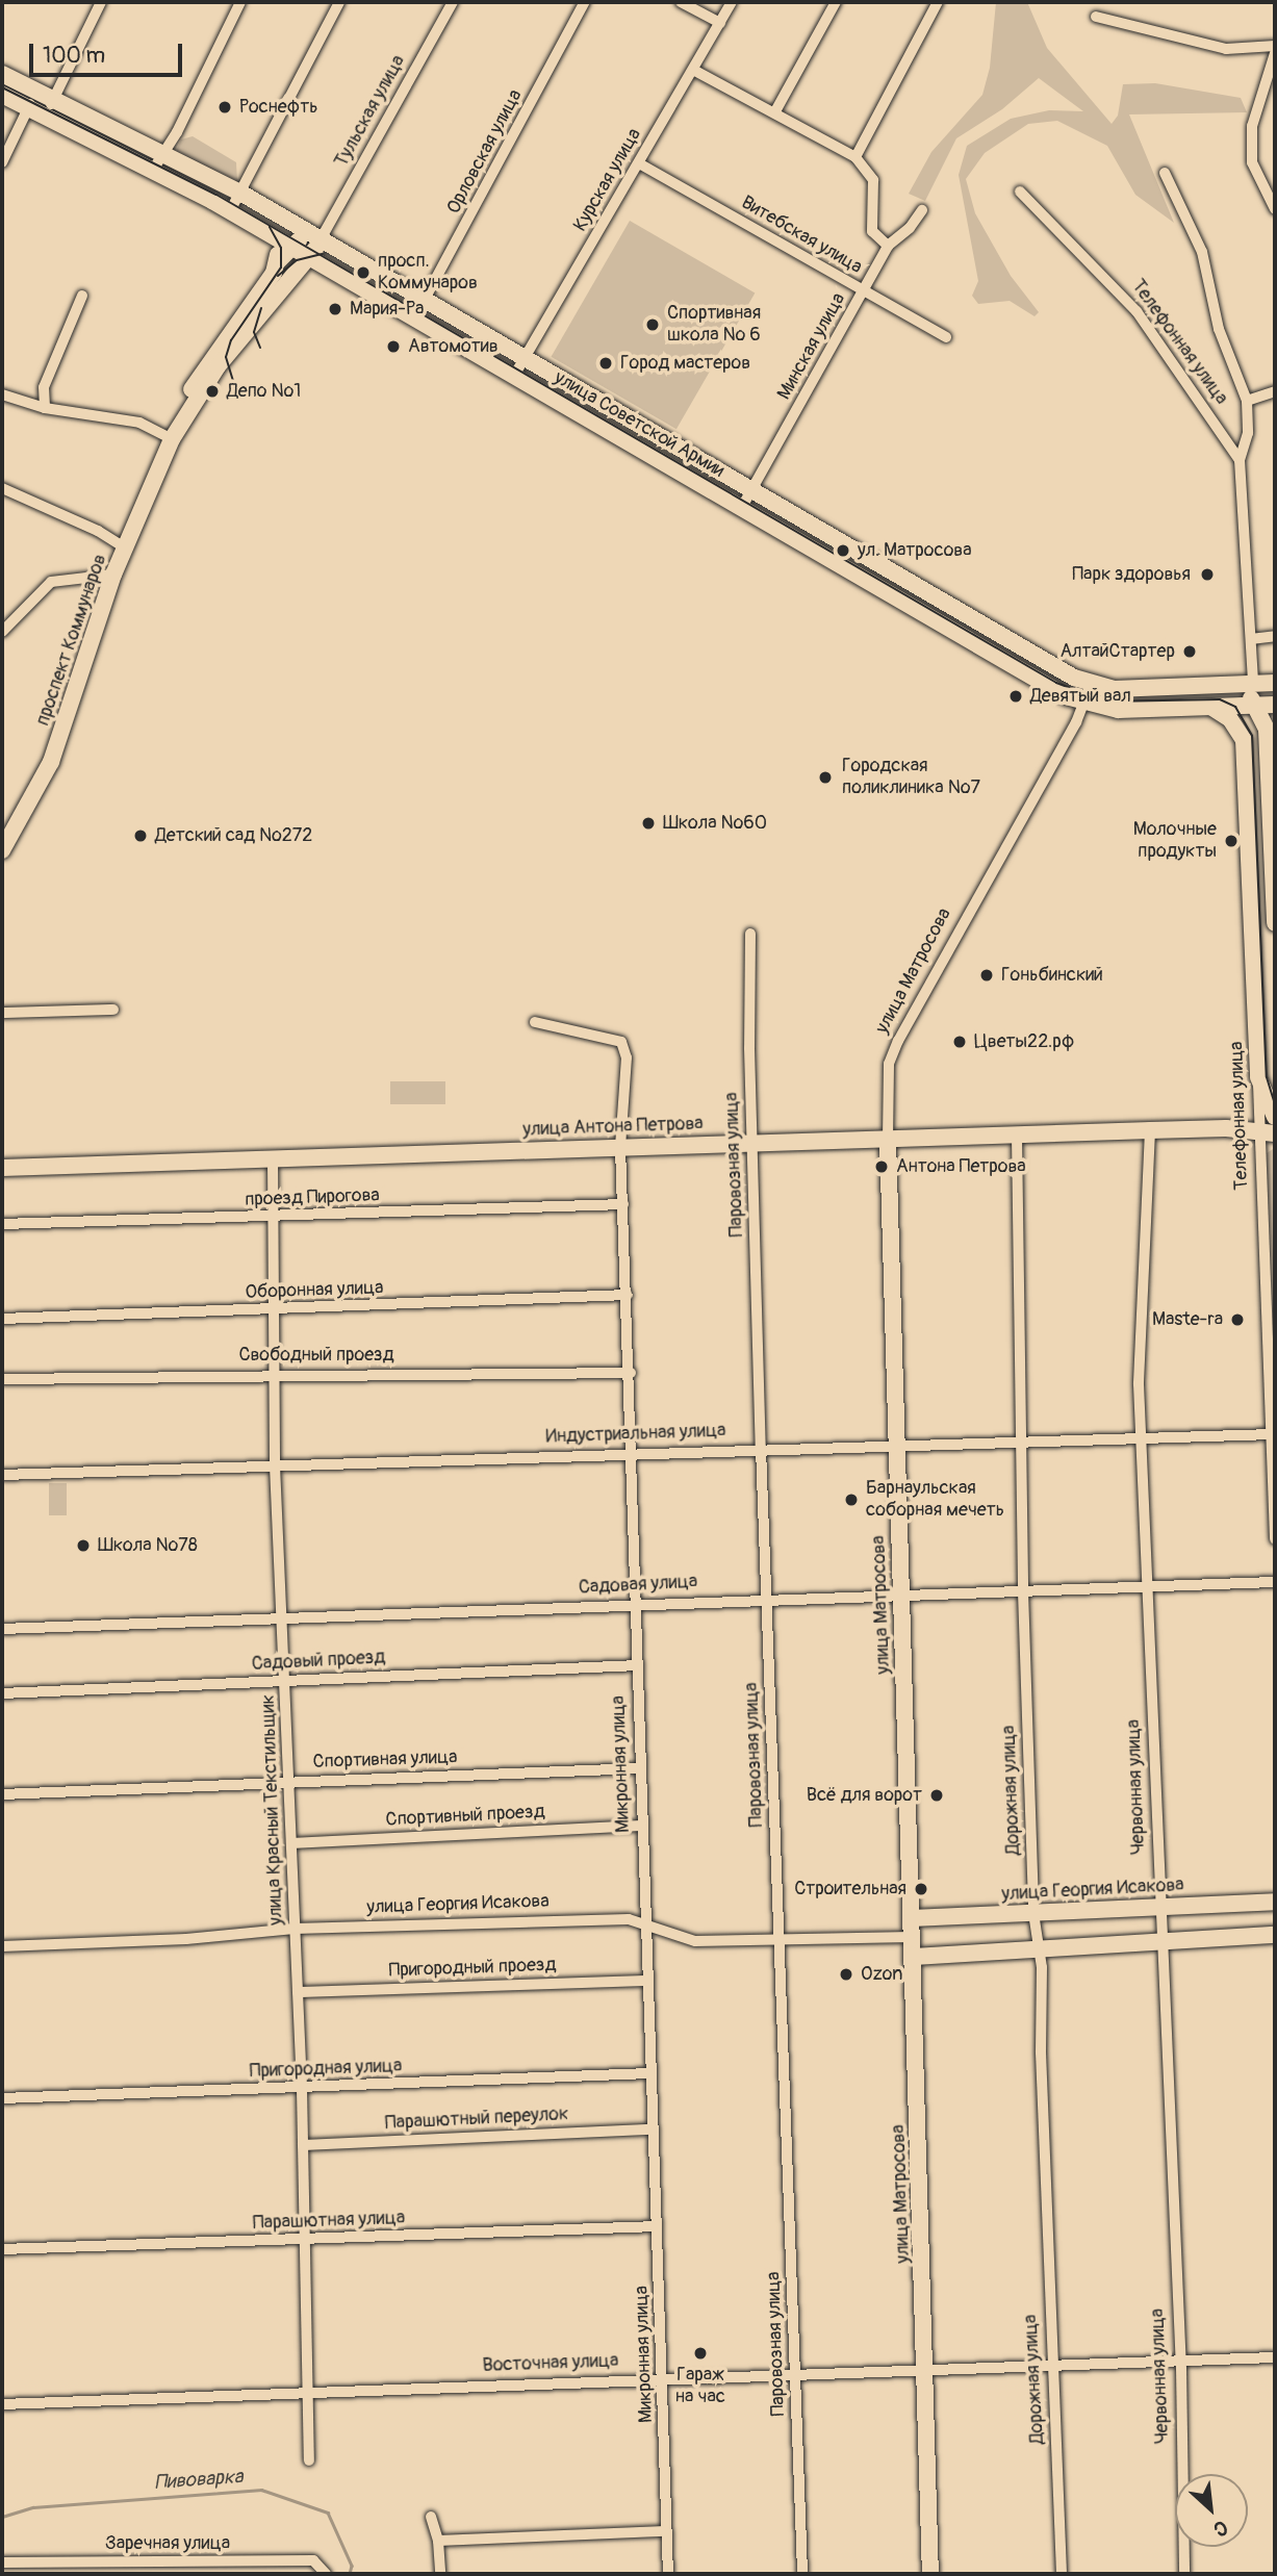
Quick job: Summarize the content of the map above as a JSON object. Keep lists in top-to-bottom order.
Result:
{
  "streets": {
    "street": [
      "Тульская улица",
      "Орловская улица",
      "Курская улица",
      "Витебская улица",
      "Телефонная улица",
      "Минская улица",
      "улица Советской Армии",
      "проспект Коммунаров",
      "улица Матросова",
      "улица Антона Петрова",
      "Паровозная улица",
      "проезд Пирогова",
      "Оборонная улица",
      "Свободный проезд",
      "Индустриальная улица",
      "Садовая улица",
      "Садовый проезд",
      "Спортивная улица",
      "Микронная улица",
      "Червонная улица",
      "Дорожная улица",
      "улица Красный Текстильщик",
      "Спортивный проезд",
      "улица Георгия Исакова",
      "Пригородный проезд",
      "Пригородная улица",
      "Парашютный переулок",
      "Парашютная улица",
      "Восточная улица",
      "Заречная улица"
    ]
  },
  "crossings": [
    ["Тульская улица", "улица Советской Армии"],
    ["Тульская улица", "проспект Коммунаров"],
    ["Орловская улица", "улица Советской Армии"],
    ["Курская улица", "Витебская улица"],
    ["Курская улица", "улица Советской Армии"],
    ["Витебская улица", "Минская улица"],
    ["Телефонная улица", "улица Советской Армии"],
    ["Телефонная улица", "улица Антона Петрова"],
    ["Телефонная улица", "Индустриальная улица"],
    ["Минская улица", "улица Советской Армии"],
    ["улица Советской Армии", "проспект Коммунаров"],
    ["улица Советской Армии", "улица Матросова"],
    ["улица Матросова", "улица Антона Петрова"],
    ["улица Матросова", "Индустриальная улица"],
    ["улица Матросова", "Садовая улица"],
    ["улица Матросова", "улица Георгия Исакова"],
    ["улица Матросова", "Восточная улица"],
    ["улица Антона Петрова", "Паровозная улица"],
    ["улица Антона Петрова", "Микронная улица"],
    ["улица Антона Петрова", "Червонная улица"],
    ["улица Антона Петрова", "Дорожная улица"],
    ["улица Антона Петрова", "улица Красный Текстильщик"],
    ["Паровозная улица", "Индустриальная улица"],
    ["Паровозная улица", "Садовая улица"],
    ["Паровозная улица", "улица Георгия Исакова"],
    ["Паровозная улица", "Восточная улица"],
    ["проезд Пирогова", "Микронная улица"],
    ["проезд Пирогова", "улица Красный Текстильщик"],
    ["Оборонная улица", "Микронная улица"],
    ["Оборонная улица", "улица Красный Текстильщик"],
    ["Свободный проезд", "Микронная улица"],
    ["Свободный проезд", "улица Красный Текстильщик"],
    ["Индустриальная улица", "Микронная улица"],
    ["Индустриальная улица", "Червонная улица"],
    ["Индустриальная улица", "Дорожная улица"],
    ["Индустриальная улица", "улица Красный Текстильщик"],
    ["Садовая улица", "Микронная улица"],
    ["Садовая улица", "Червонная улица"],
    ["Садовая улица", "Дорожная улица"],
    ["Садовая улица", "улица Красный Текстильщик"],
    ["Садовый проезд", "Микронная улица"],
    ["Садовый проезд", "улица Красный Текстильщик"],
    ["Спортивная улица", "Микронная улица"],
    ["Спортивная улица", "улица Красный Текстильщик"],
    ["Микронная улица", "Спортивный проезд"],
    ["Микронная улица", "улица Георгия Исакова"],
    ["Микронная улица", "Пригородный проезд"],
    ["Микронная улица", "Пригородная улица"],
    ["Микронная улица", "Парашютный переулок"],
    ["Микронная улица", "Парашютная улица"],
    ["Микронная улица", "Восточная улица"],
    ["Червонная улица", "улица Георгия Исакова"],
    ["Червонная улица", "Восточная улица"],
    ["Дорожная улица", "улица Георгия Исакова"],
    ["Дорожная улица", "Восточная улица"],
    ["улица Красный Текстильщик", "Спортивный проезд"],
    ["улица Красный Текстильщик", "улица Георгия Исакова"],
    ["улица Красный Текстильщик", "Пригородный проезд"],
    ["улица Красный Текстильщик", "Пригородная улица"],
    ["улица Красный Текстильщик", "Парашютный переулок"],
    ["улица Красный Текстильщик", "Парашютная улица"],
    ["улица Красный Текстильщик", "Восточная улица"]
  ],
  "water": ["Пивоварка"],
  "places": [
    "Роснефть",
    "просп. Коммунаров",
    "Мария-Ра",
    "Спортивная школа № 6",
    "Автомотив",
    "Город мастеров",
    "Депо №1",
    "ул. Матросова",
    "Парк здоровья",
    "АлтайСтартер",
    "Девятый вал",
    "Городская поликлиника №7",
    "Школа №60",
    "Детский сад №272",
    "Молочные продукты",
    "Гоньбинский",
    "Цветы22.рф",
    "Антона Петрова",
    "Maste-ra",
    "Барнаульская соборная мечеть",
    "Школа №78",
    "Всё для ворот",
    "Строительная",
    "Ozon",
    "Гараж на час"
  ],
  "scale_bar": "100 m",
  "north": "bottom right"
}
